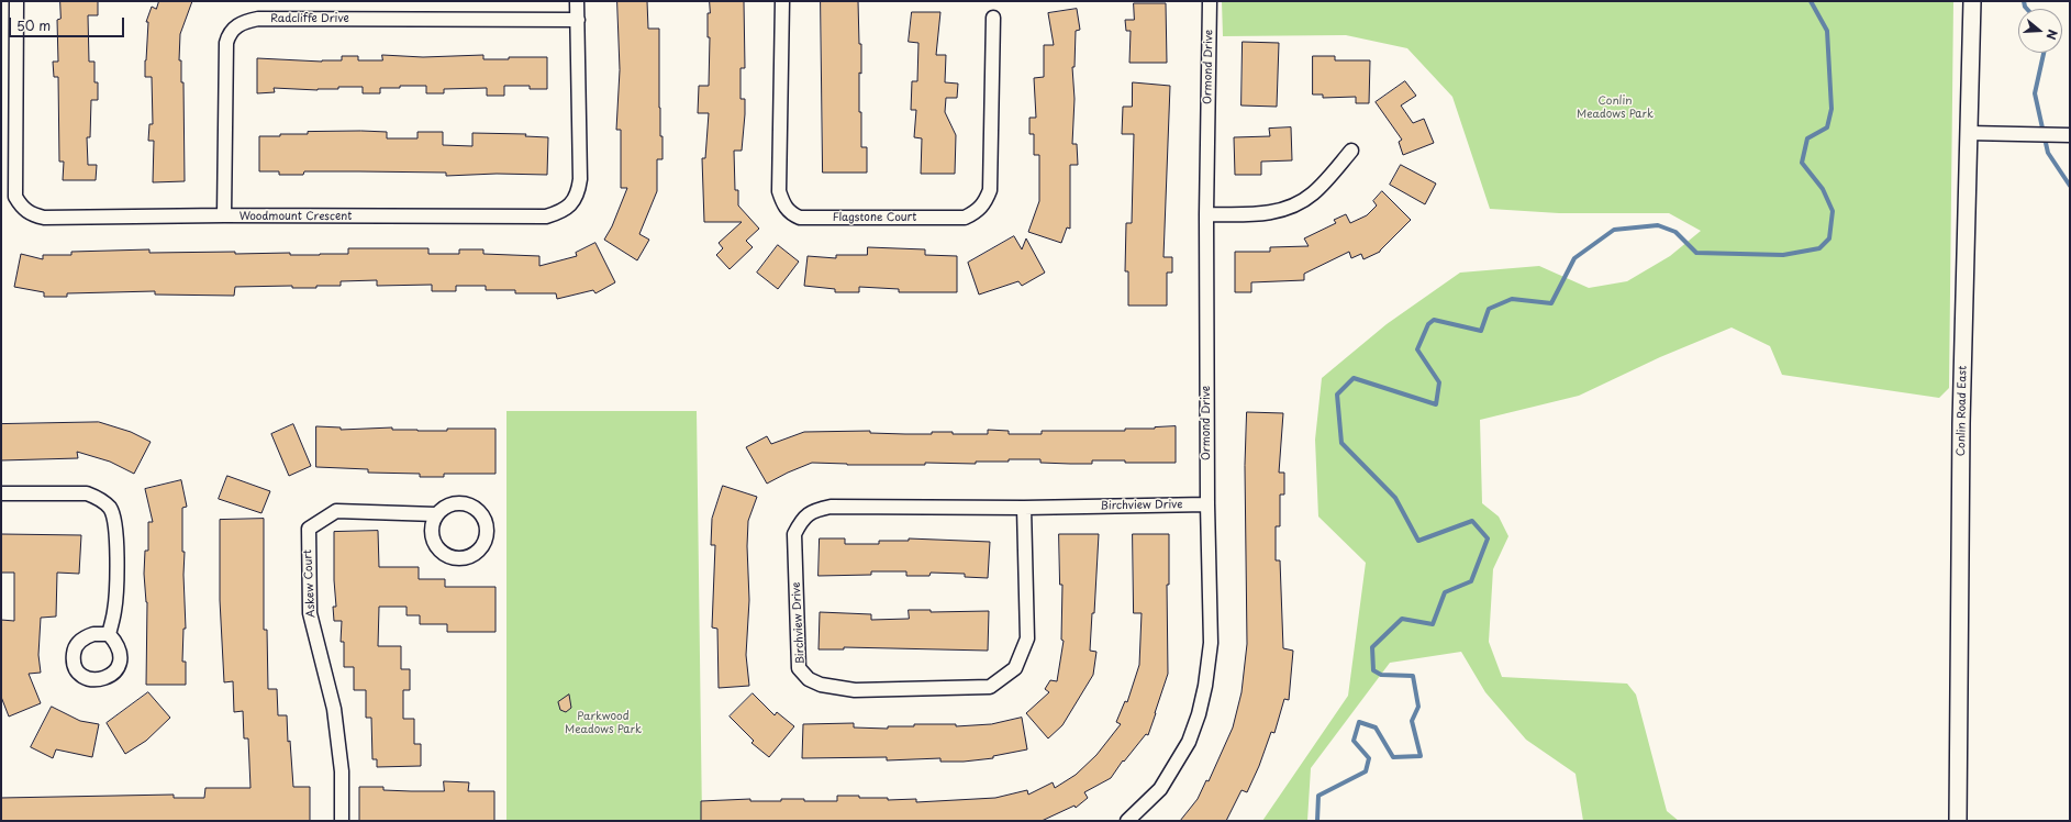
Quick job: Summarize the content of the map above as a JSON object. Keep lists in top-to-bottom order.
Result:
{
  "streets": {
    "street": [
      "Radcliffe Drive",
      "Ormond Drive",
      "Woodmount Crescent",
      "Flagstone Court",
      "Conlin Road East",
      "Birchview Drive",
      "Askew Court"
    ]
  },
  "crossings": [
    ["Radcliffe Drive", "Woodmount Crescent"],
    ["Ormond Drive", "Birchview Drive"]
  ],
  "parks": ["Conlin Meadows Park", "Parkwood Meadows Park"],
  "scale_bar": "50 m",
  "north": "right"
}
